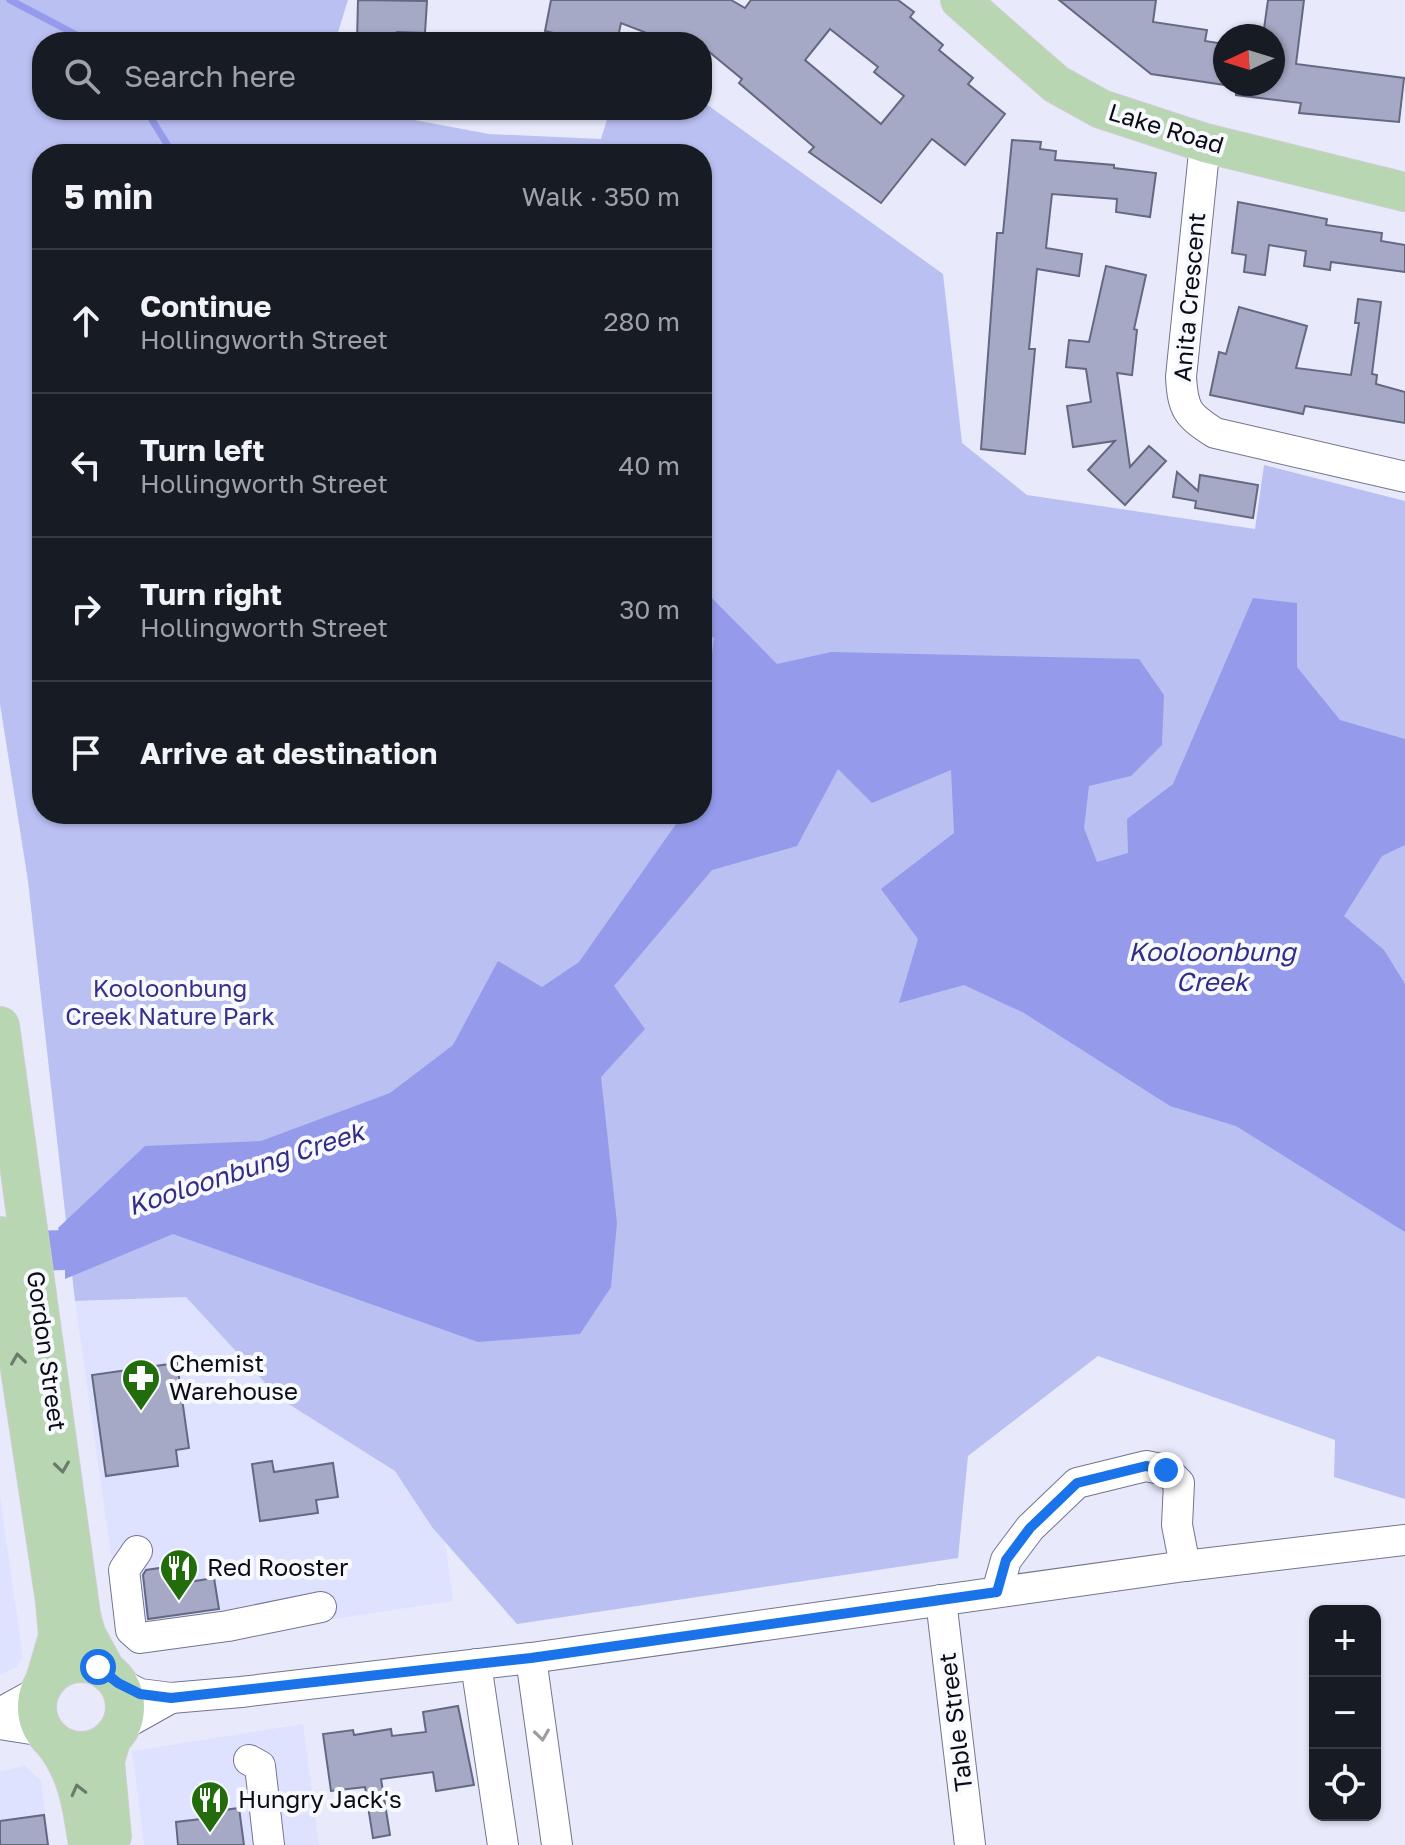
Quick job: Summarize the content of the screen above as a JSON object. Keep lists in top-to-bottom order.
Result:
{
  "streets": {
    "main road": ["Lake Road", "Gordon Street"],
    "street": ["Anita Crescent", "Table Street"]
  },
  "crossings": [
    ["Lake Road", "Anita Crescent"]
  ],
  "water": ["Kooloonbung Creek"],
  "parks": ["Kooloonbung Creek Nature Park"],
  "places": {
    "pharmacy": ["Chemist Warehouse"],
    "restaurant": ["Red Rooster", "Hungry Jack's"]
  },
  "north": "left",
  "page": {
    "search": "Search here",
    "heading": ["5 min", "Walk · 350 m"],
    "list": [
      ["Continue", "Hollingworth Street", "280 m"],
      ["Turn left", "Hollingworth Street", "40 m"],
      ["Turn right", "Hollingworth Street", "30 m"],
      "Arrive at destination"
    ],
    "map_buttons": ["+", "−"]
  }
}
